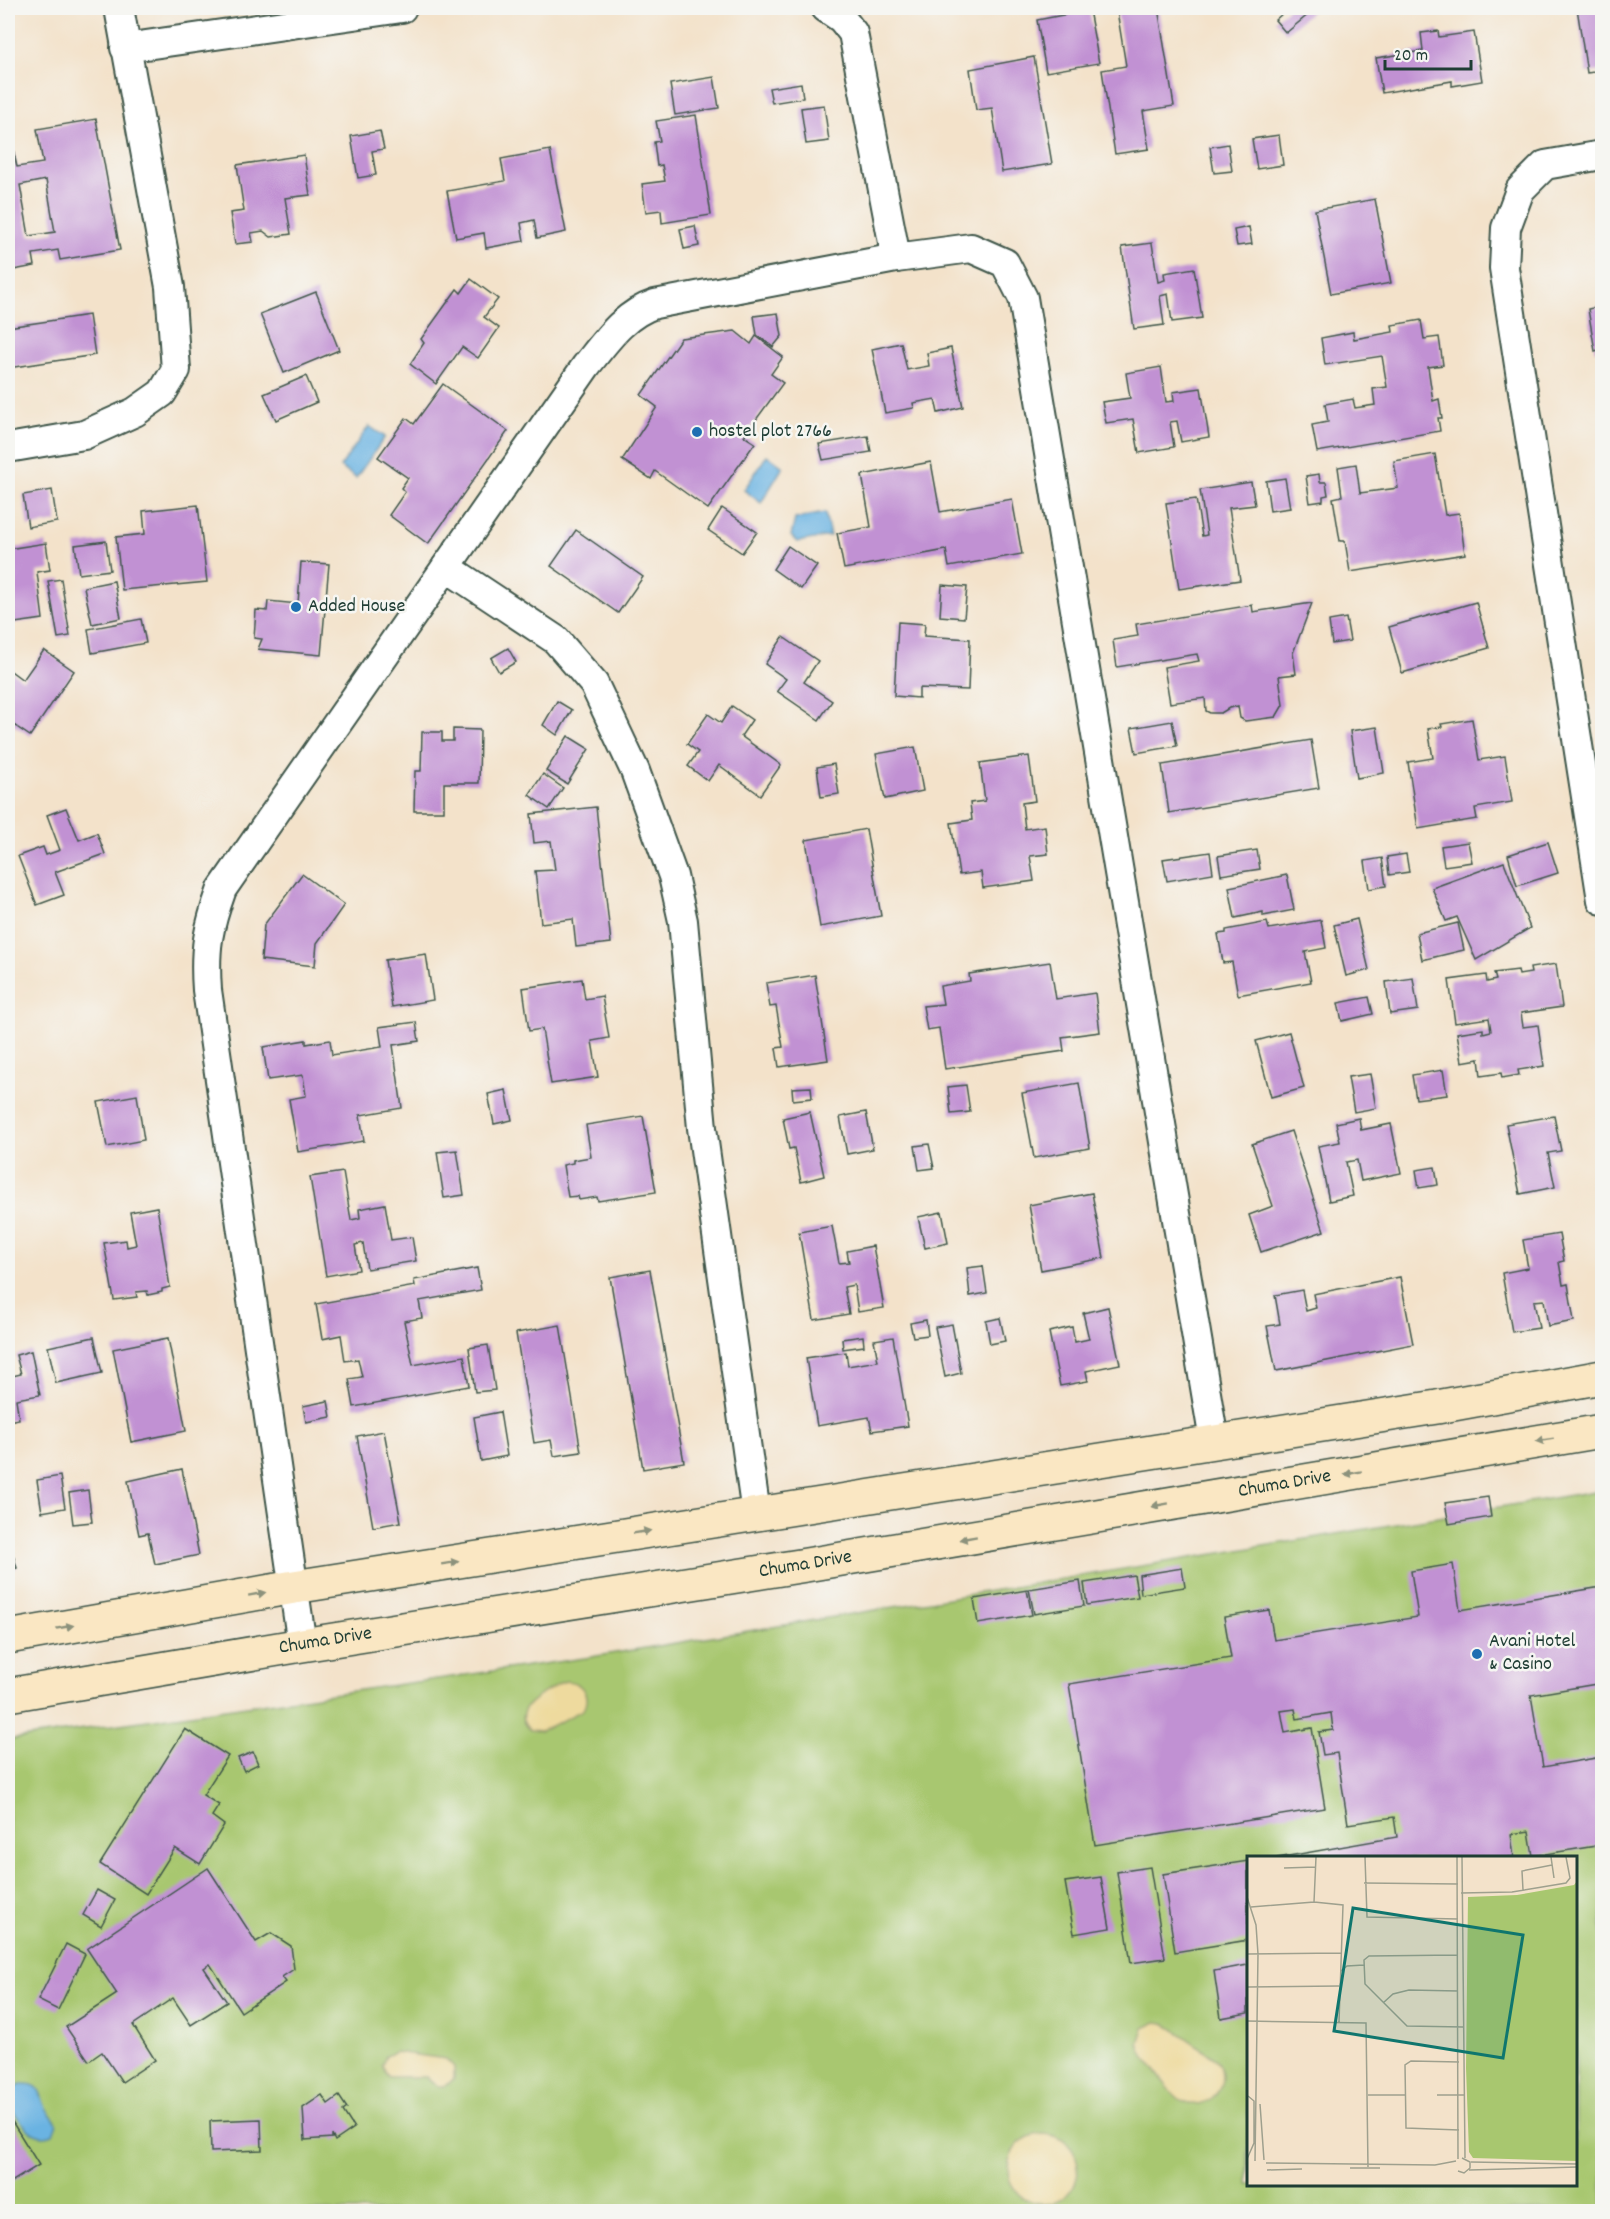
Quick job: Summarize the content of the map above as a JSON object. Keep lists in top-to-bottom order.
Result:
{
  "streets": {
    "main road": ["Chuma Drive"]
  },
  "places": ["hostel plot 2766", "Added House", "Avani Hotel & Casino"],
  "scale_bar": "20 m"
}
